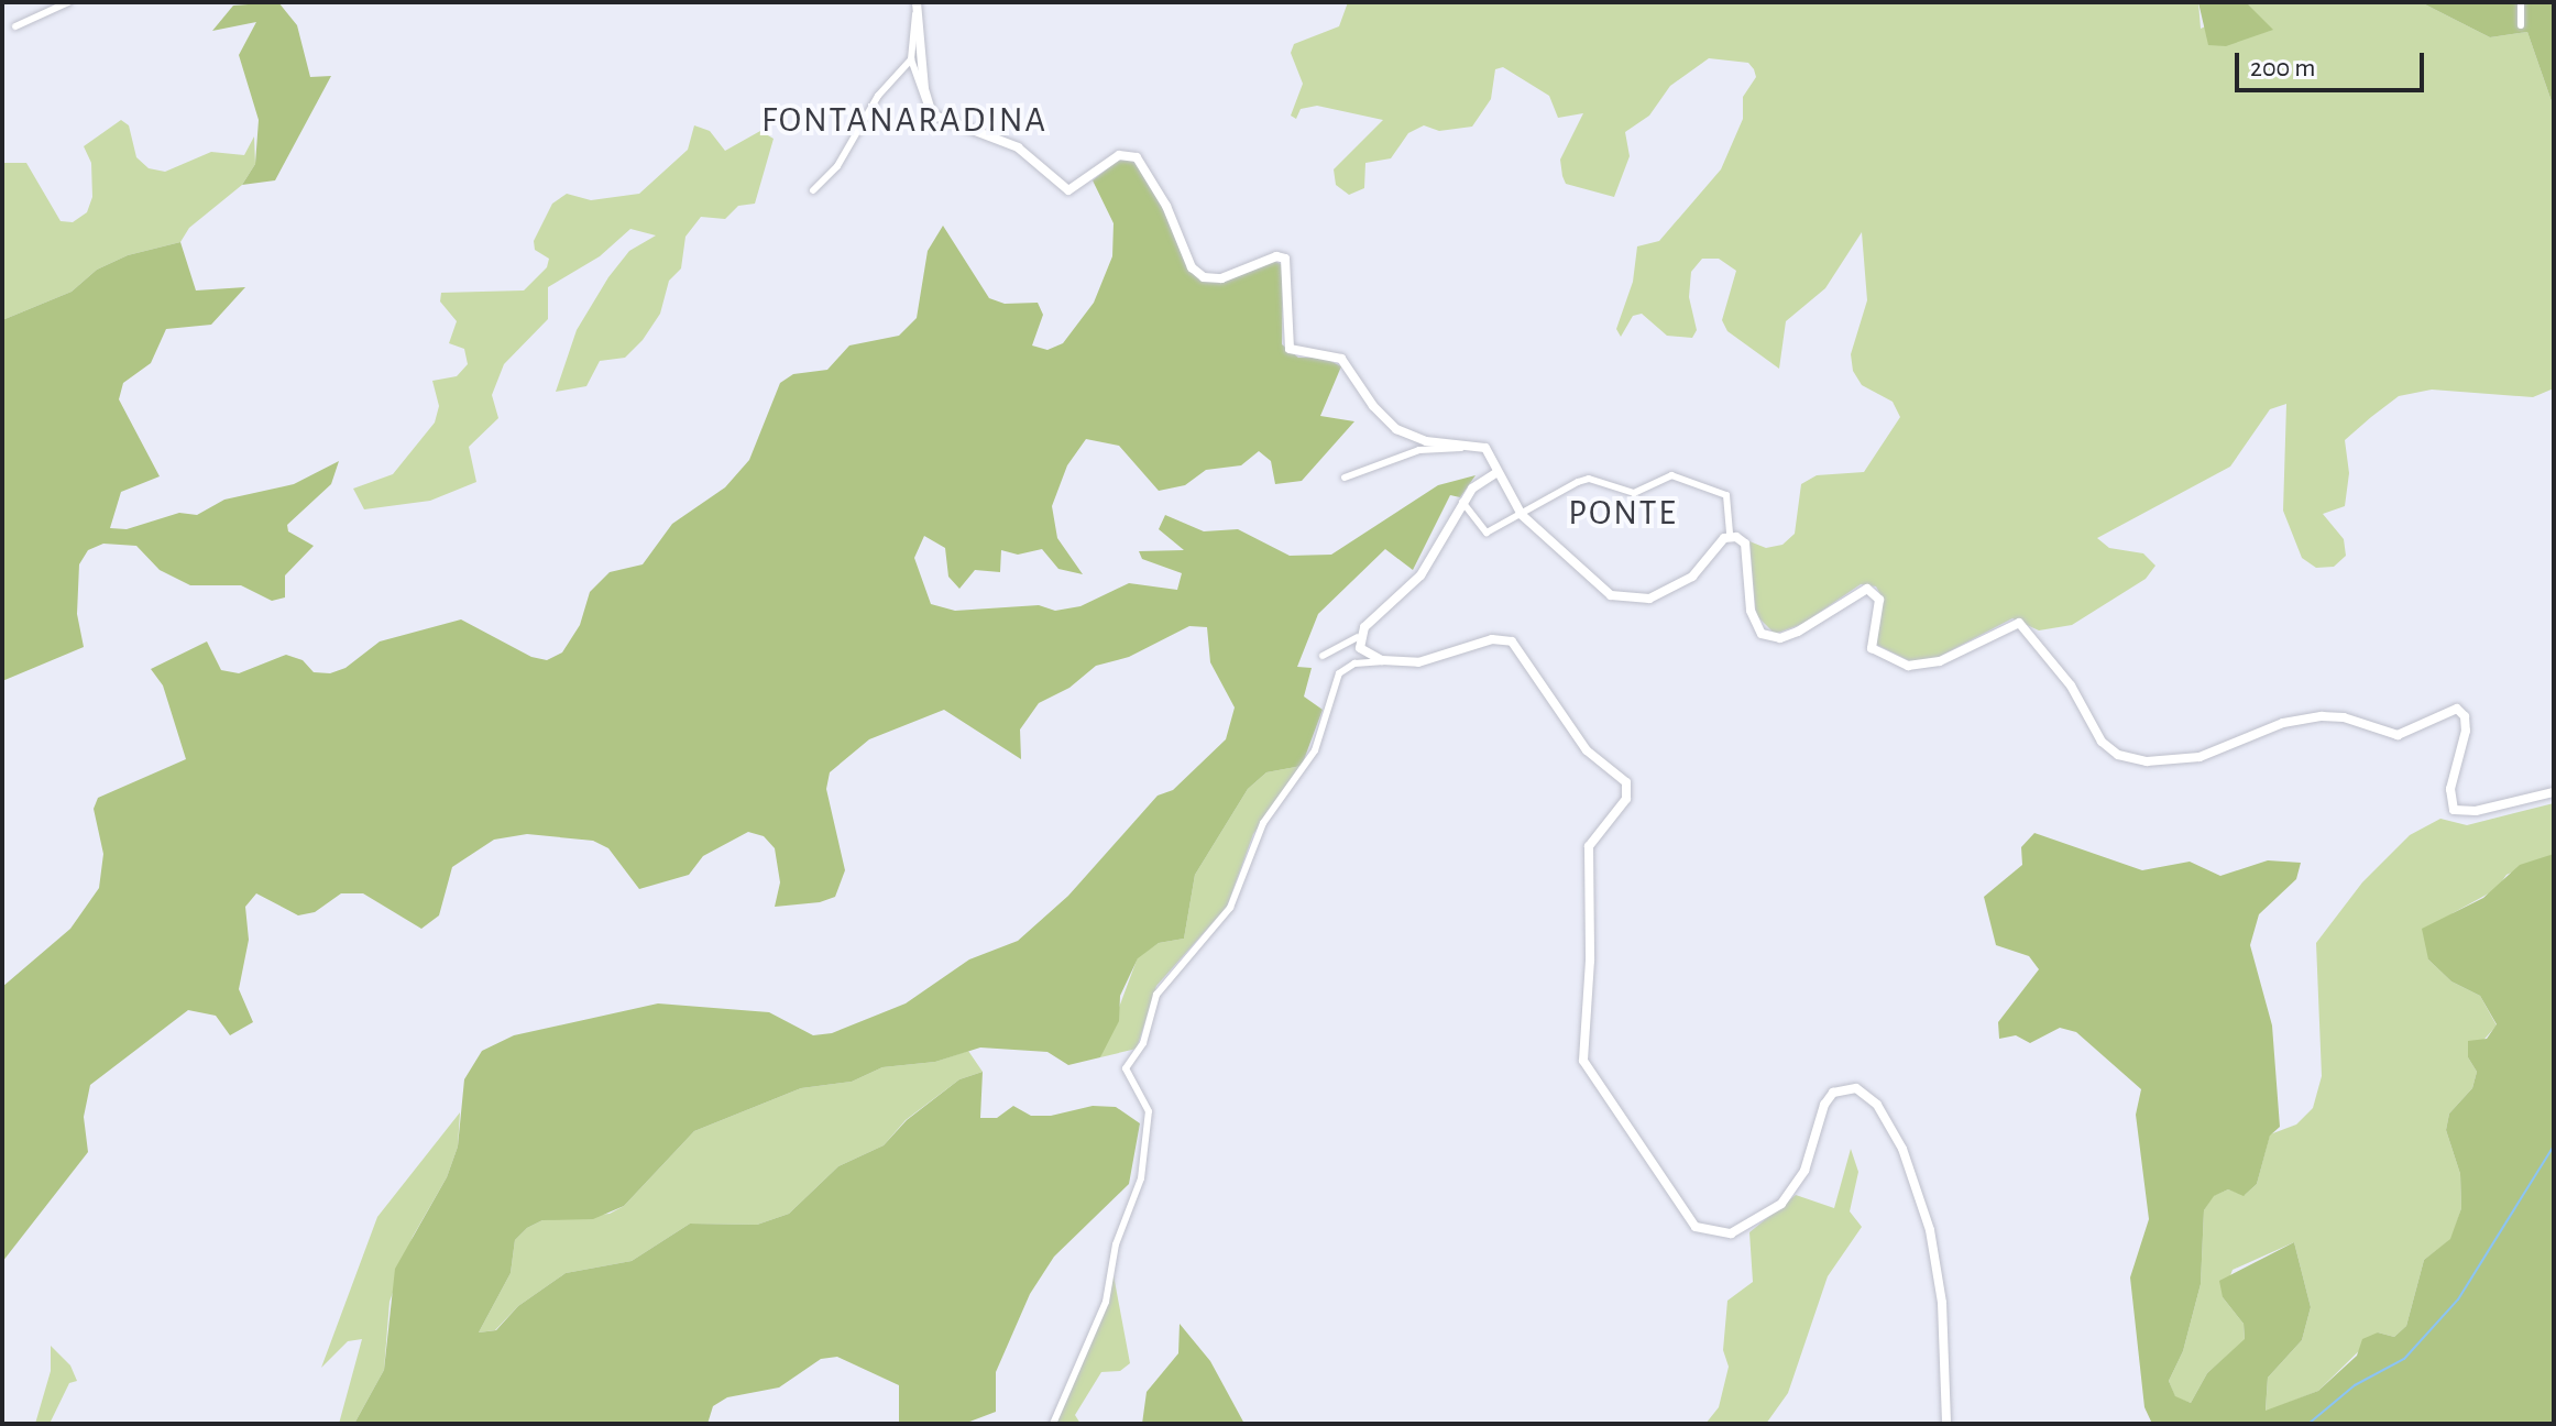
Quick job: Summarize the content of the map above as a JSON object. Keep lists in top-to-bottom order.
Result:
{
  "districts": ["FONTANARADINA", "PONTE"],
  "scale_bar": "200 m"
}
